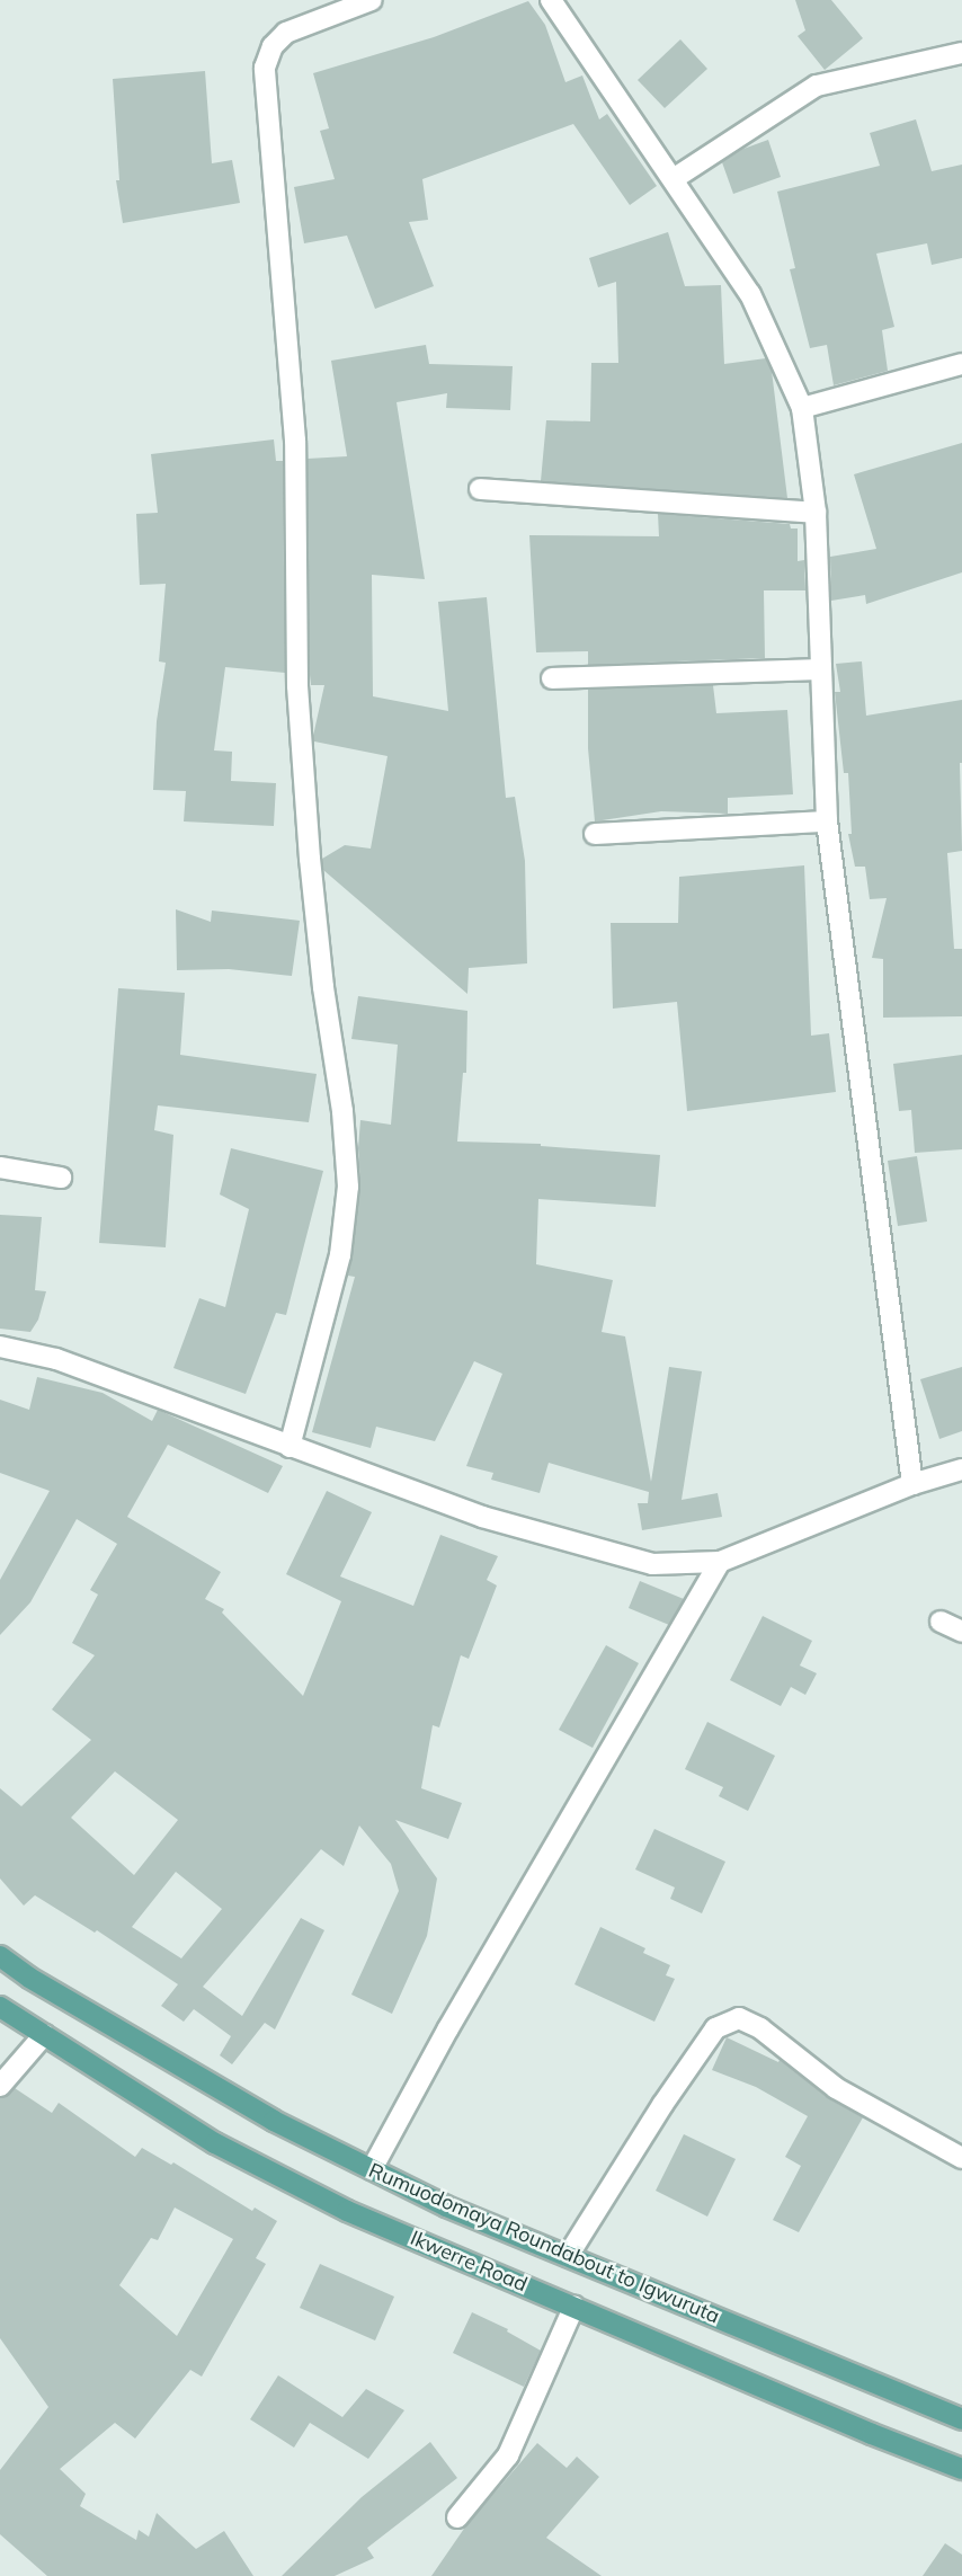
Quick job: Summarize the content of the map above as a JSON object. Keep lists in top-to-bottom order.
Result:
{
  "streets": {
    "main road": ["Rumuodomaya Roundabout to Igwuruta", "Ikwerre Road"]
  }
}
